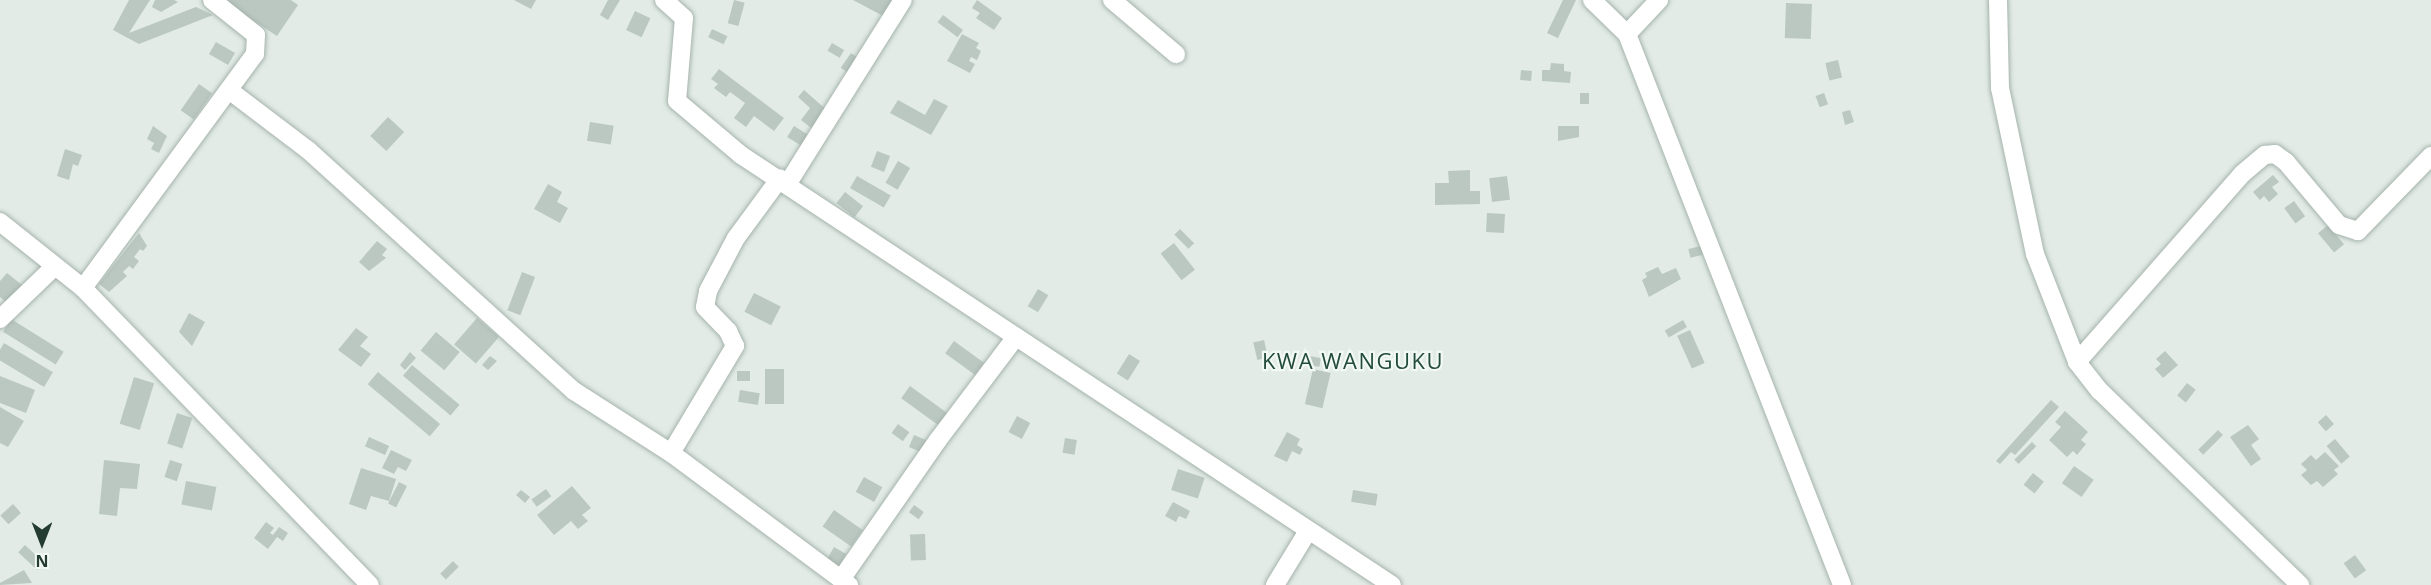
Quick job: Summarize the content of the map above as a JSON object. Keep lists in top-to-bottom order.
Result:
{
  "districts": ["KWA WANGUKU"],
  "north": "bottom"
}
